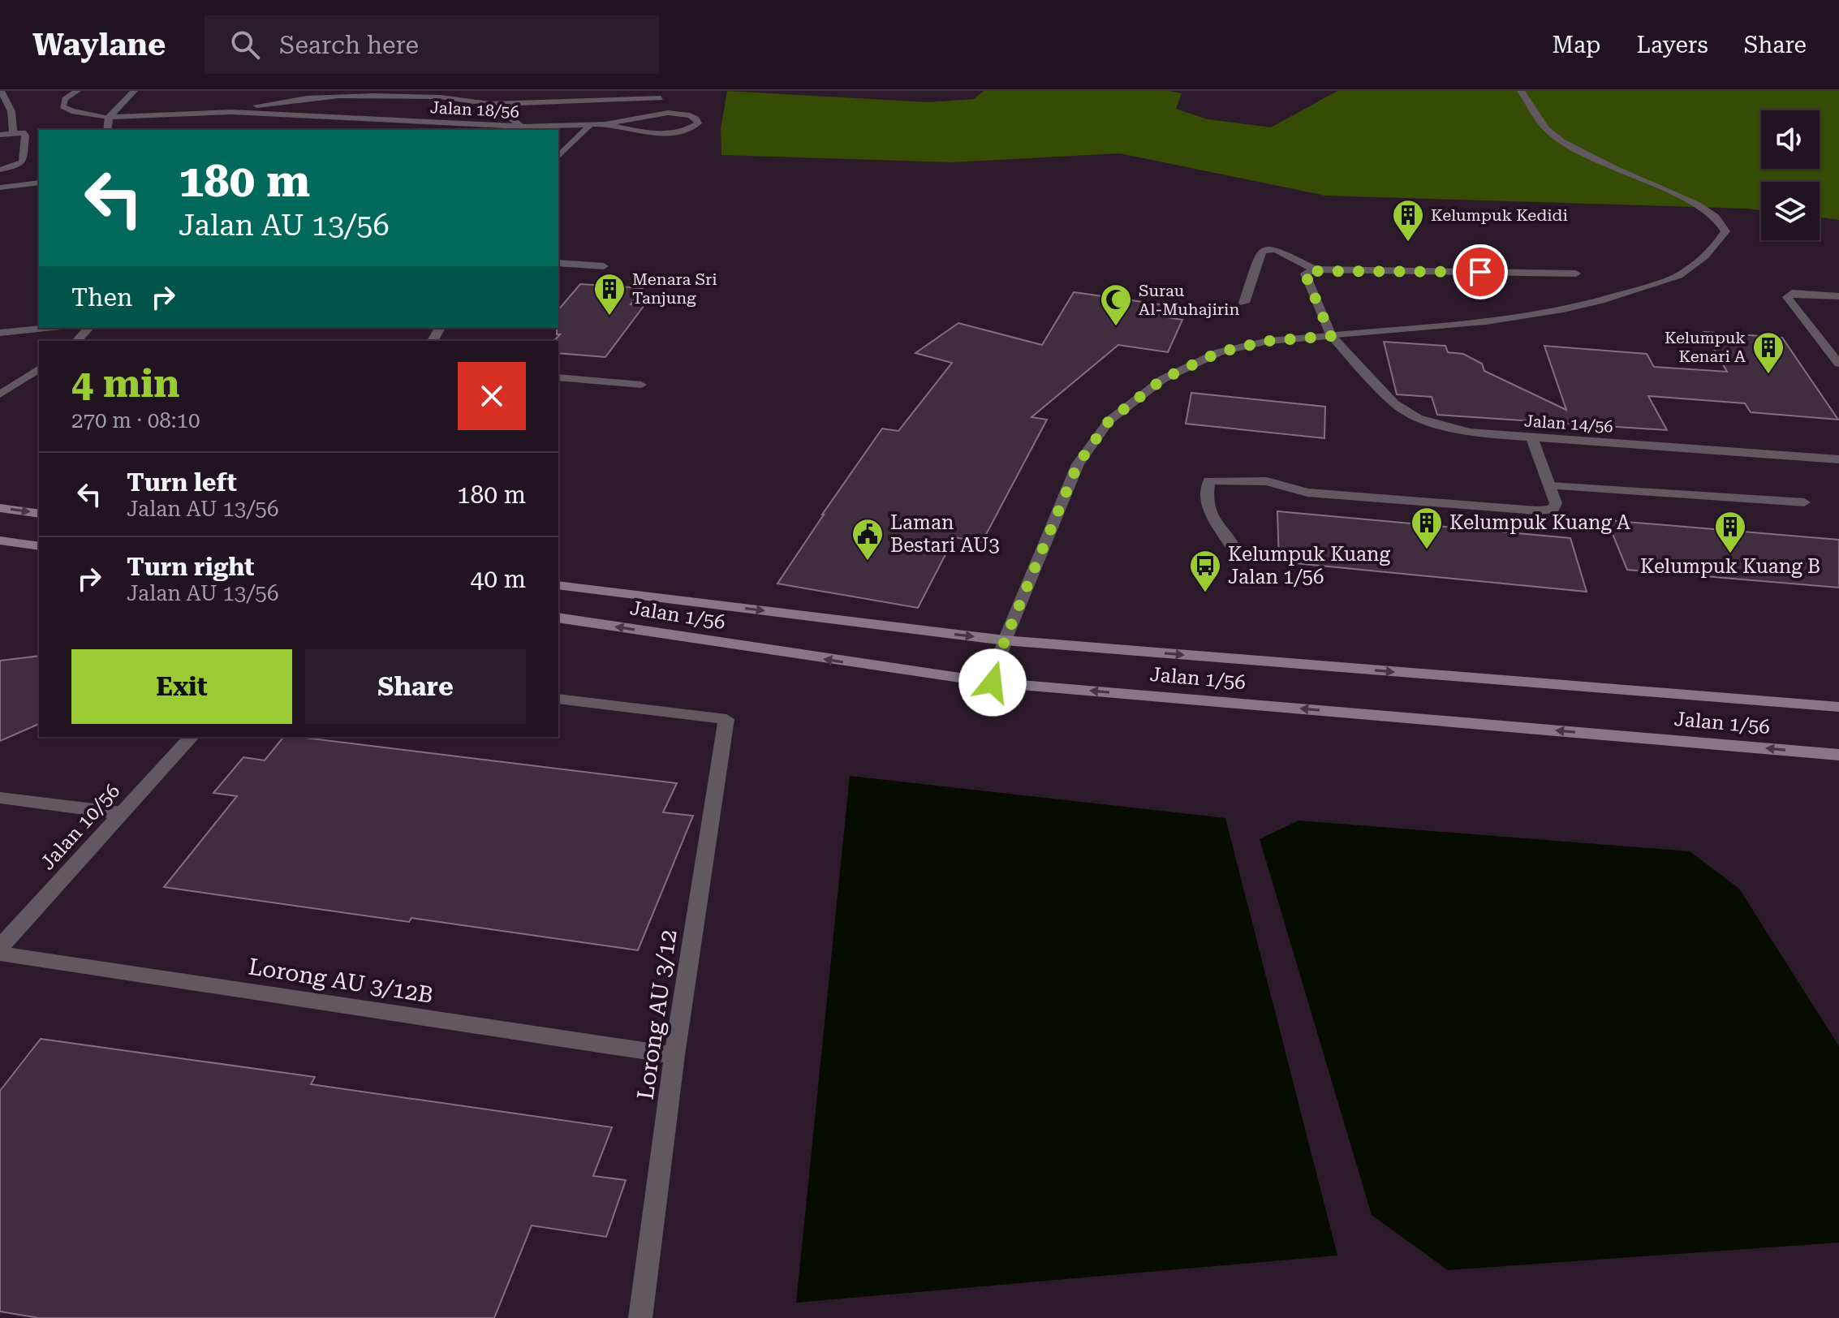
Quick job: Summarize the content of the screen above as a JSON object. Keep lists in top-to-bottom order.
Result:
{
  "streets": {
    "main road": ["Jalan 1/56"],
    "street": [
      "Jalan 18/56",
      "Jalan 14/56",
      "Jalan 10/56",
      "Lorong AU 3/12B",
      "Lorong AU 3/12"
    ]
  },
  "crossings": [
    ["Lorong AU 3/12B", "Lorong AU 3/12"]
  ],
  "places": {
    "building": [
      "Kelumpuk Kedidi",
      "Menara Sri Tanjung",
      "Kelumpuk Kenari A",
      "Kelumpuk Kuang A",
      "Kelumpuk Kuang B"
    ],
    "mosque": ["Surau Al-Muhajirin"],
    "public building": ["Laman Bestari AU3"],
    "bus stop": ["Kelumpuk Kuang Jalan 1/56"]
  },
  "page": {
    "header": "Waylane",
    "search": "Search here",
    "nav": ["Map", "Layers", "Share"],
    "turn": ["180 m", "Jalan AU 13/56"],
    "then": "Then",
    "heading": ["4 min", "270 m · 08:10"],
    "list": [
      {
        "name": "Turn left",
        "note": "Jalan AU 13/56",
        "value": "180 m"
      },
      {
        "name": "Turn right",
        "note": "Jalan AU 13/56",
        "value": "40 m"
      }
    ],
    "buttons": ["Exit", "Share"]
  }
}
